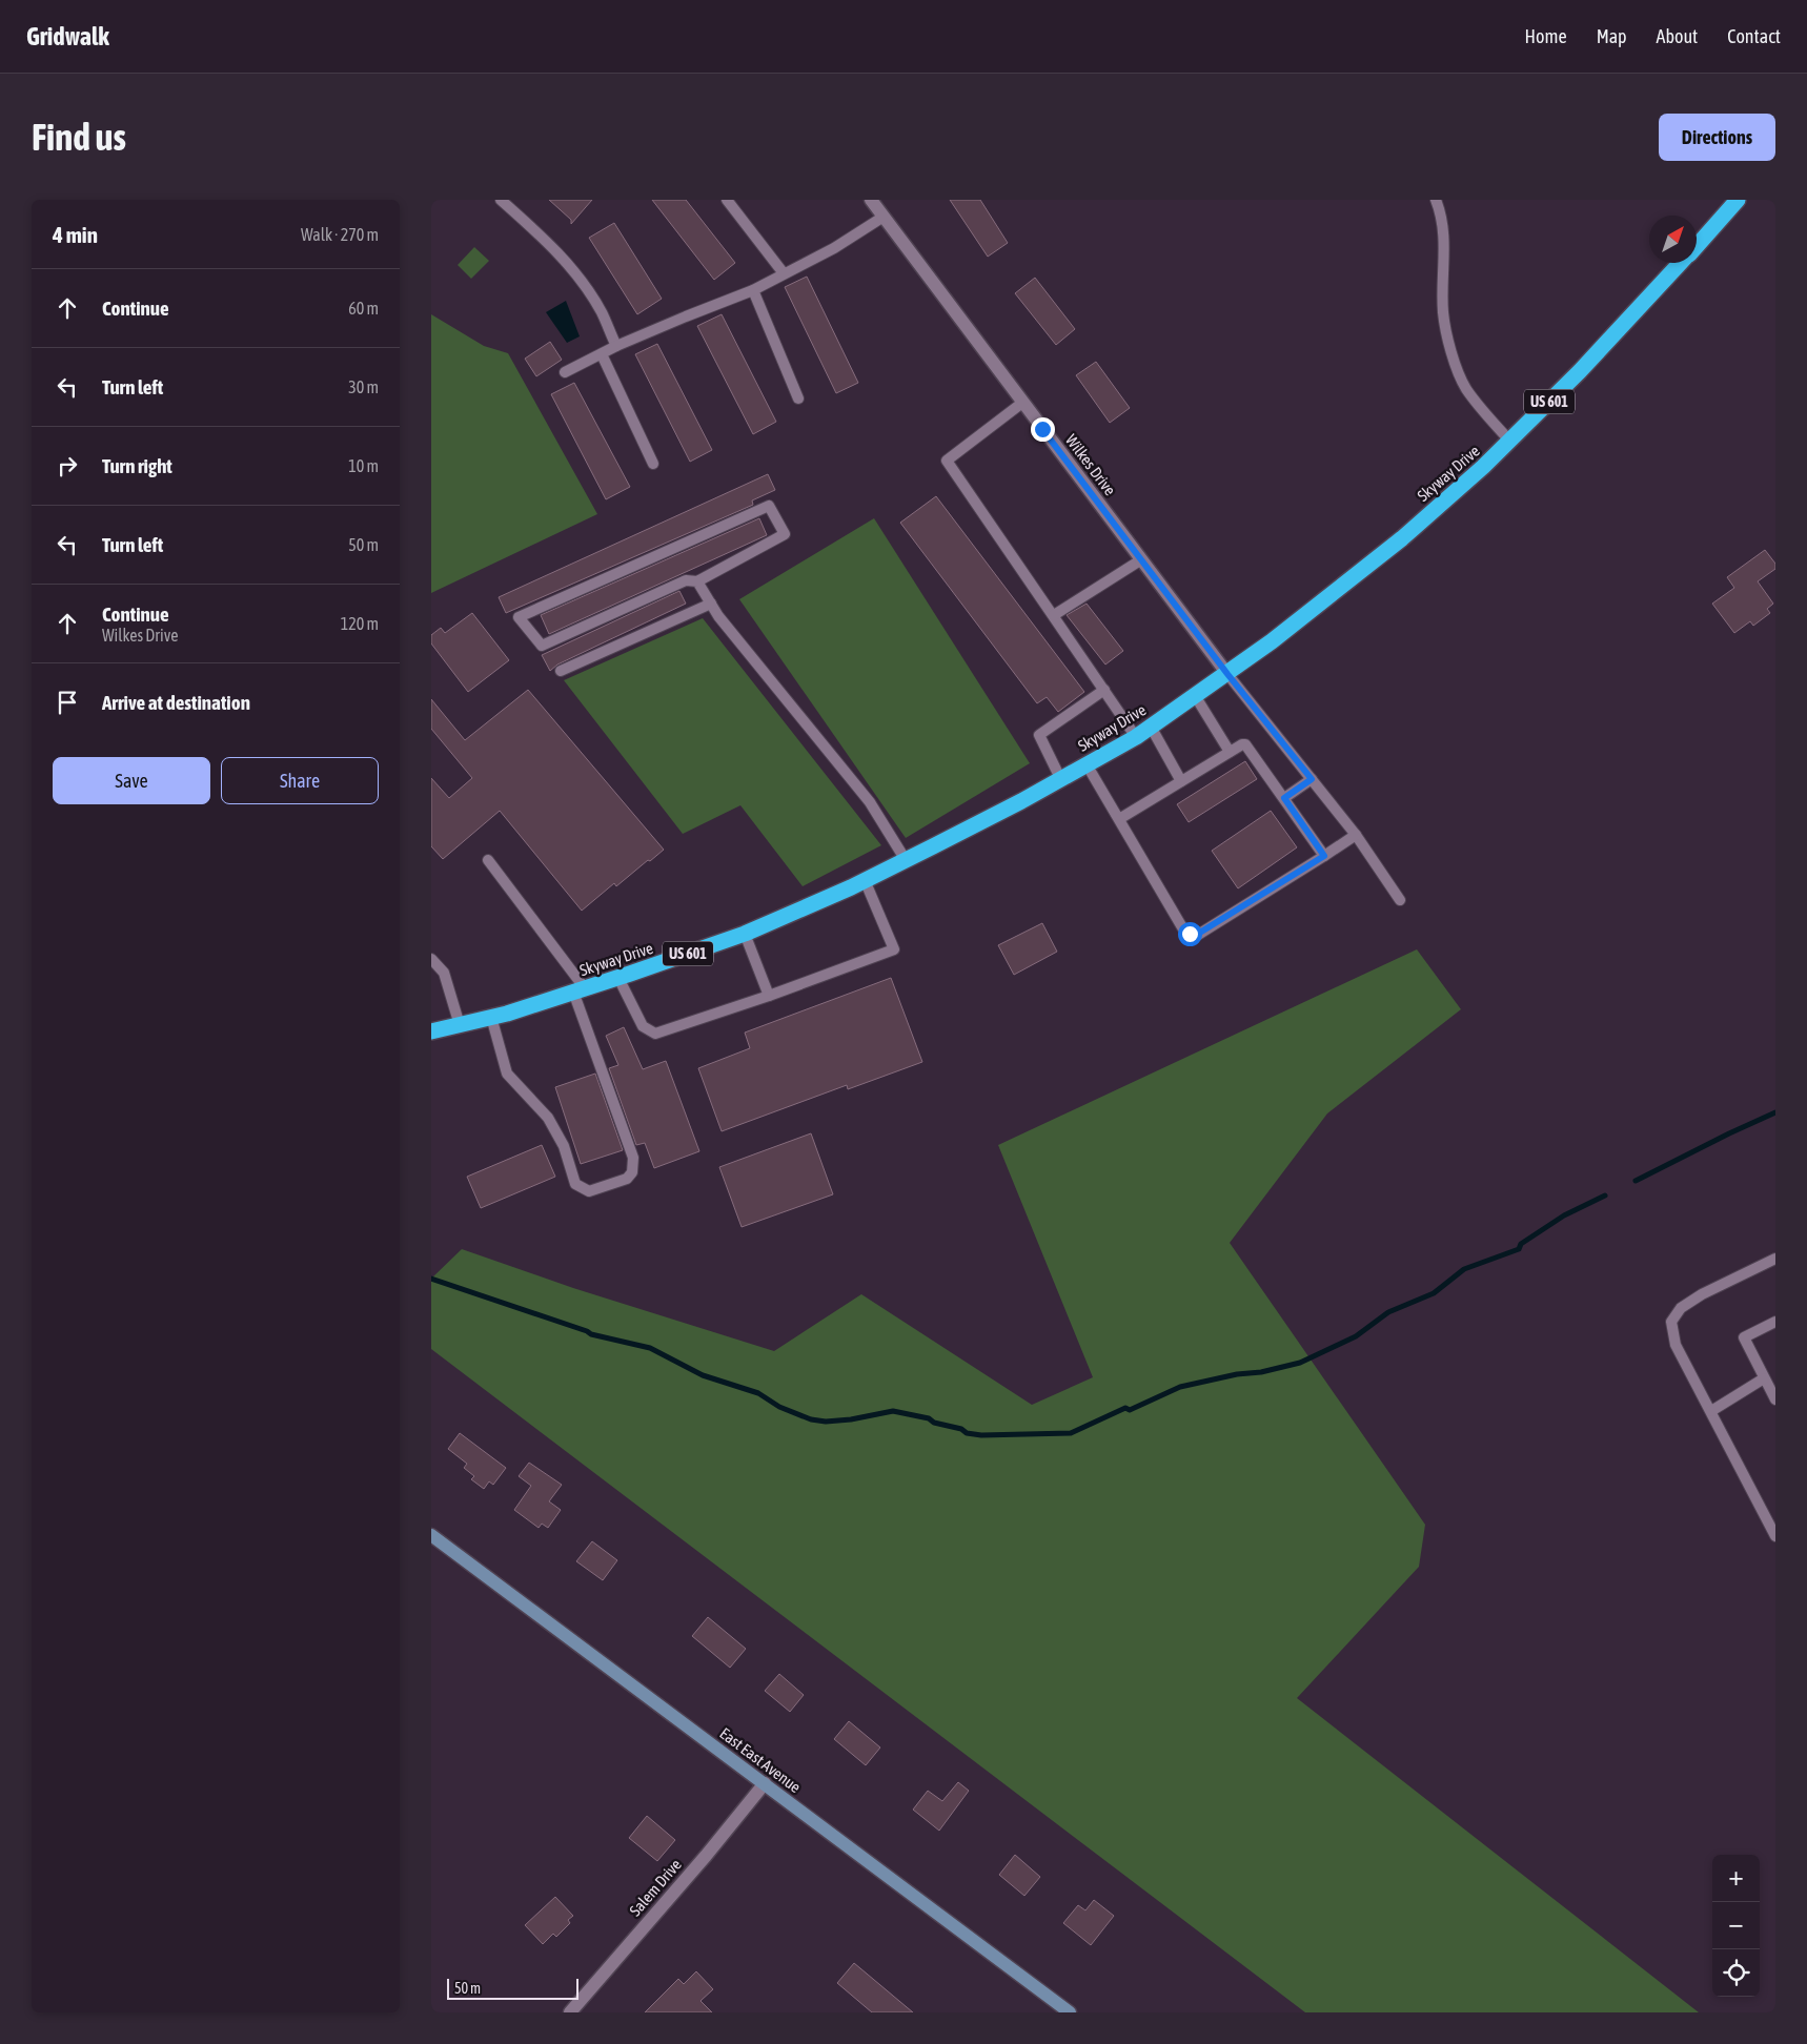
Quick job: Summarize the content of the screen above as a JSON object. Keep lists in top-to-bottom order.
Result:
{
  "streets": {
    "highway": ["US 601", "Skyway Drive"],
    "street": ["Wilkes Drive", "East East Avenue", "Salem Drive"]
  },
  "crossings": [
    ["Wilkes Drive", "Skyway Drive"],
    ["East East Avenue", "Salem Drive"]
  ],
  "scale_bar": "50 m",
  "north": "top right",
  "page": {
    "header": "Gridwalk",
    "nav": [
      "Home",
      "Map",
      "About",
      "Contact"
    ],
    "buttons": [
      "Directions",
      ["Save", "Share"]
    ],
    "title": "Find us",
    "heading": ["4 min", "Walk · 270 m"],
    "list": [
      ["Continue", "60 m"],
      ["Turn left", "30 m"],
      ["Turn right", "10 m"],
      ["Turn left", "50 m"],
      ["Continue", "Wilkes Drive", "120 m"],
      "Arrive at destination"
    ],
    "map_buttons": ["+", "−"],
    "scale": "50 m"
  }
}
